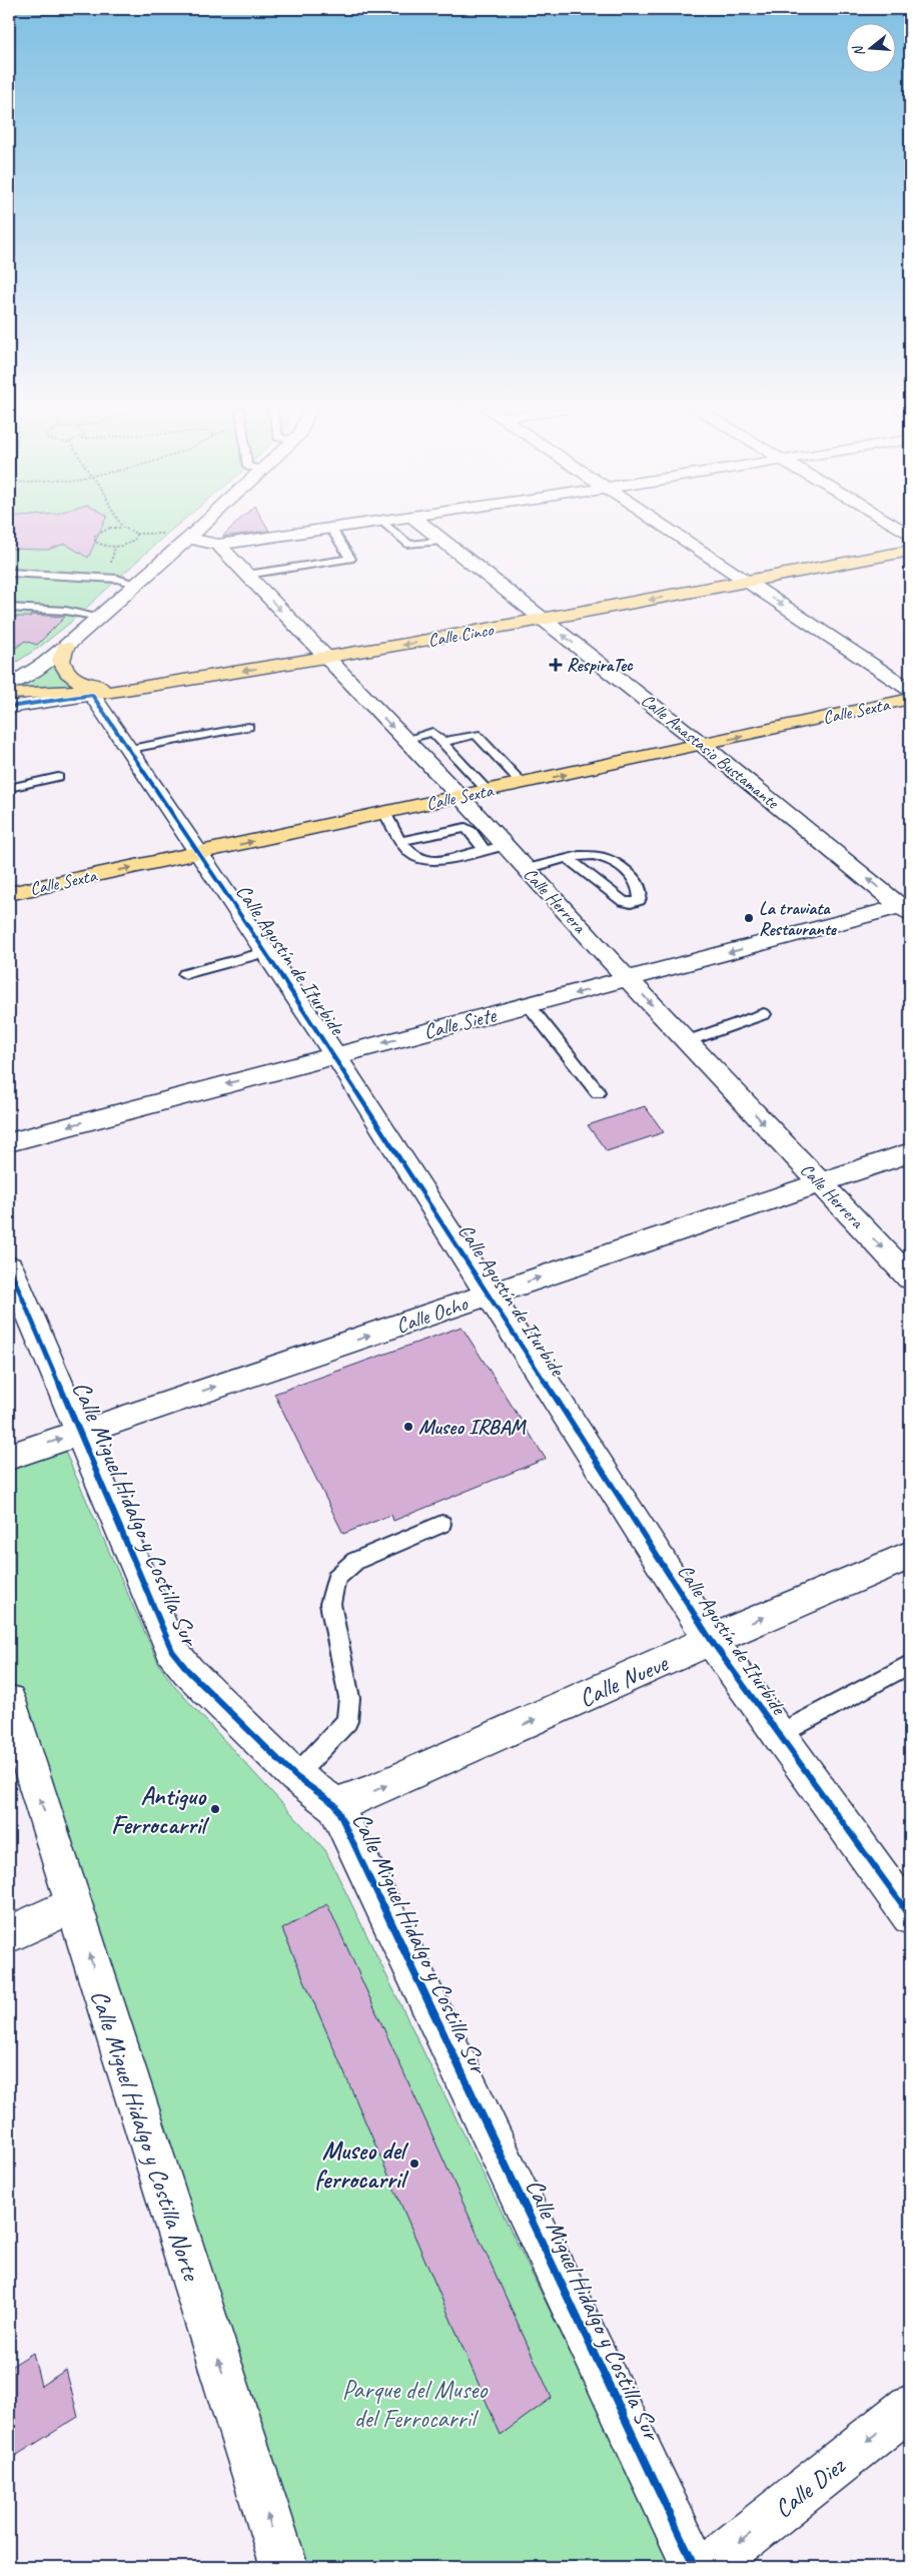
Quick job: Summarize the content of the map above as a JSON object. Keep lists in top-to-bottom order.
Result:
{
  "streets": {
    "main road": ["Calle Cinco", "Calle Sexta"],
    "street": [
      "Calle Anastasio Bustamante",
      "Calle Herrera",
      "Calle Agustín de Iturbide",
      "Calle Siete",
      "Calle Ocho",
      "Calle Miguel Hidalgo y Costilla Sur",
      "Calle Nueve",
      "Calle Miguel Hidalgo y Costilla Norte",
      "Calle Diez"
    ]
  },
  "crossings": [
    ["Calle Cinco", "Calle Anastasio Bustamante"],
    ["Calle Cinco", "Calle Herrera"],
    ["Calle Cinco", "Calle Agustín de Iturbide"],
    ["Calle Sexta", "Calle Anastasio Bustamante"],
    ["Calle Sexta", "Calle Herrera"],
    ["Calle Sexta", "Calle Agustín de Iturbide"],
    ["Calle Anastasio Bustamante", "Calle Siete"],
    ["Calle Herrera", "Calle Siete"],
    ["Calle Herrera", "Calle Ocho"],
    ["Calle Agustín de Iturbide", "Calle Siete"],
    ["Calle Agustín de Iturbide", "Calle Ocho"],
    ["Calle Agustín de Iturbide", "Calle Nueve"],
    ["Calle Ocho", "Calle Miguel Hidalgo y Costilla Sur"],
    ["Calle Miguel Hidalgo y Costilla Sur", "Calle Nueve"]
  ],
  "one_way": [
    "Calle Cinco",
    "Calle Sexta",
    "Calle Herrera",
    "Calle Siete",
    "Calle Ocho",
    "Calle Nueve",
    "Calle Miguel Hidalgo y Costilla Norte",
    "Calle Diez"
  ],
  "parks": ["Parque del Museo del Ferrocarril"],
  "places": {
    "health": ["RespiraTec"],
    "other": [
      "La traviata Restaurante",
      "Museo IRBAM",
      "Antiguo Ferrocarril",
      "Museo del ferrocarril"
    ]
  },
  "north": "left"
}
